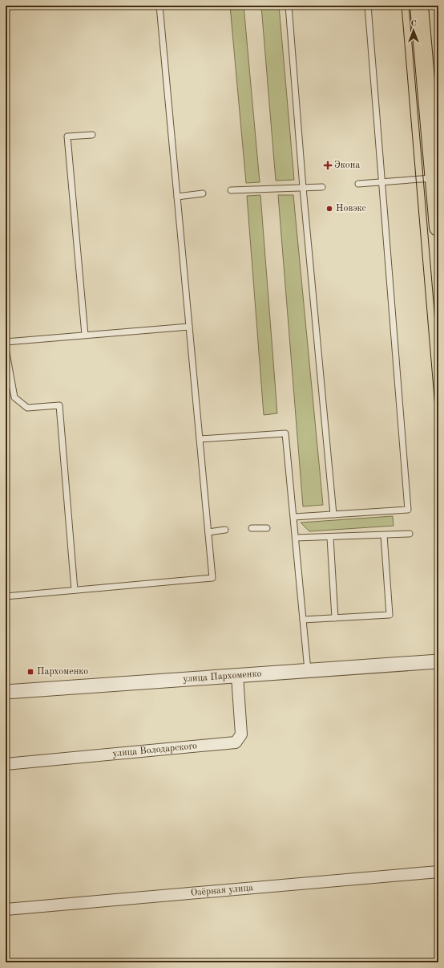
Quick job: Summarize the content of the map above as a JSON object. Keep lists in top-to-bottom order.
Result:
{
  "streets": {
    "street": ["улица Пархоменко", "улица Володарского", "Озёрная улица"]
  },
  "crossings": [
    ["улица Пархоменко", "улица Володарского"]
  ],
  "places": {
    "health": ["Экона"],
    "other": ["Новэкс"],
    "transit": ["Пархоменко"]
  },
  "north": "top"
}
